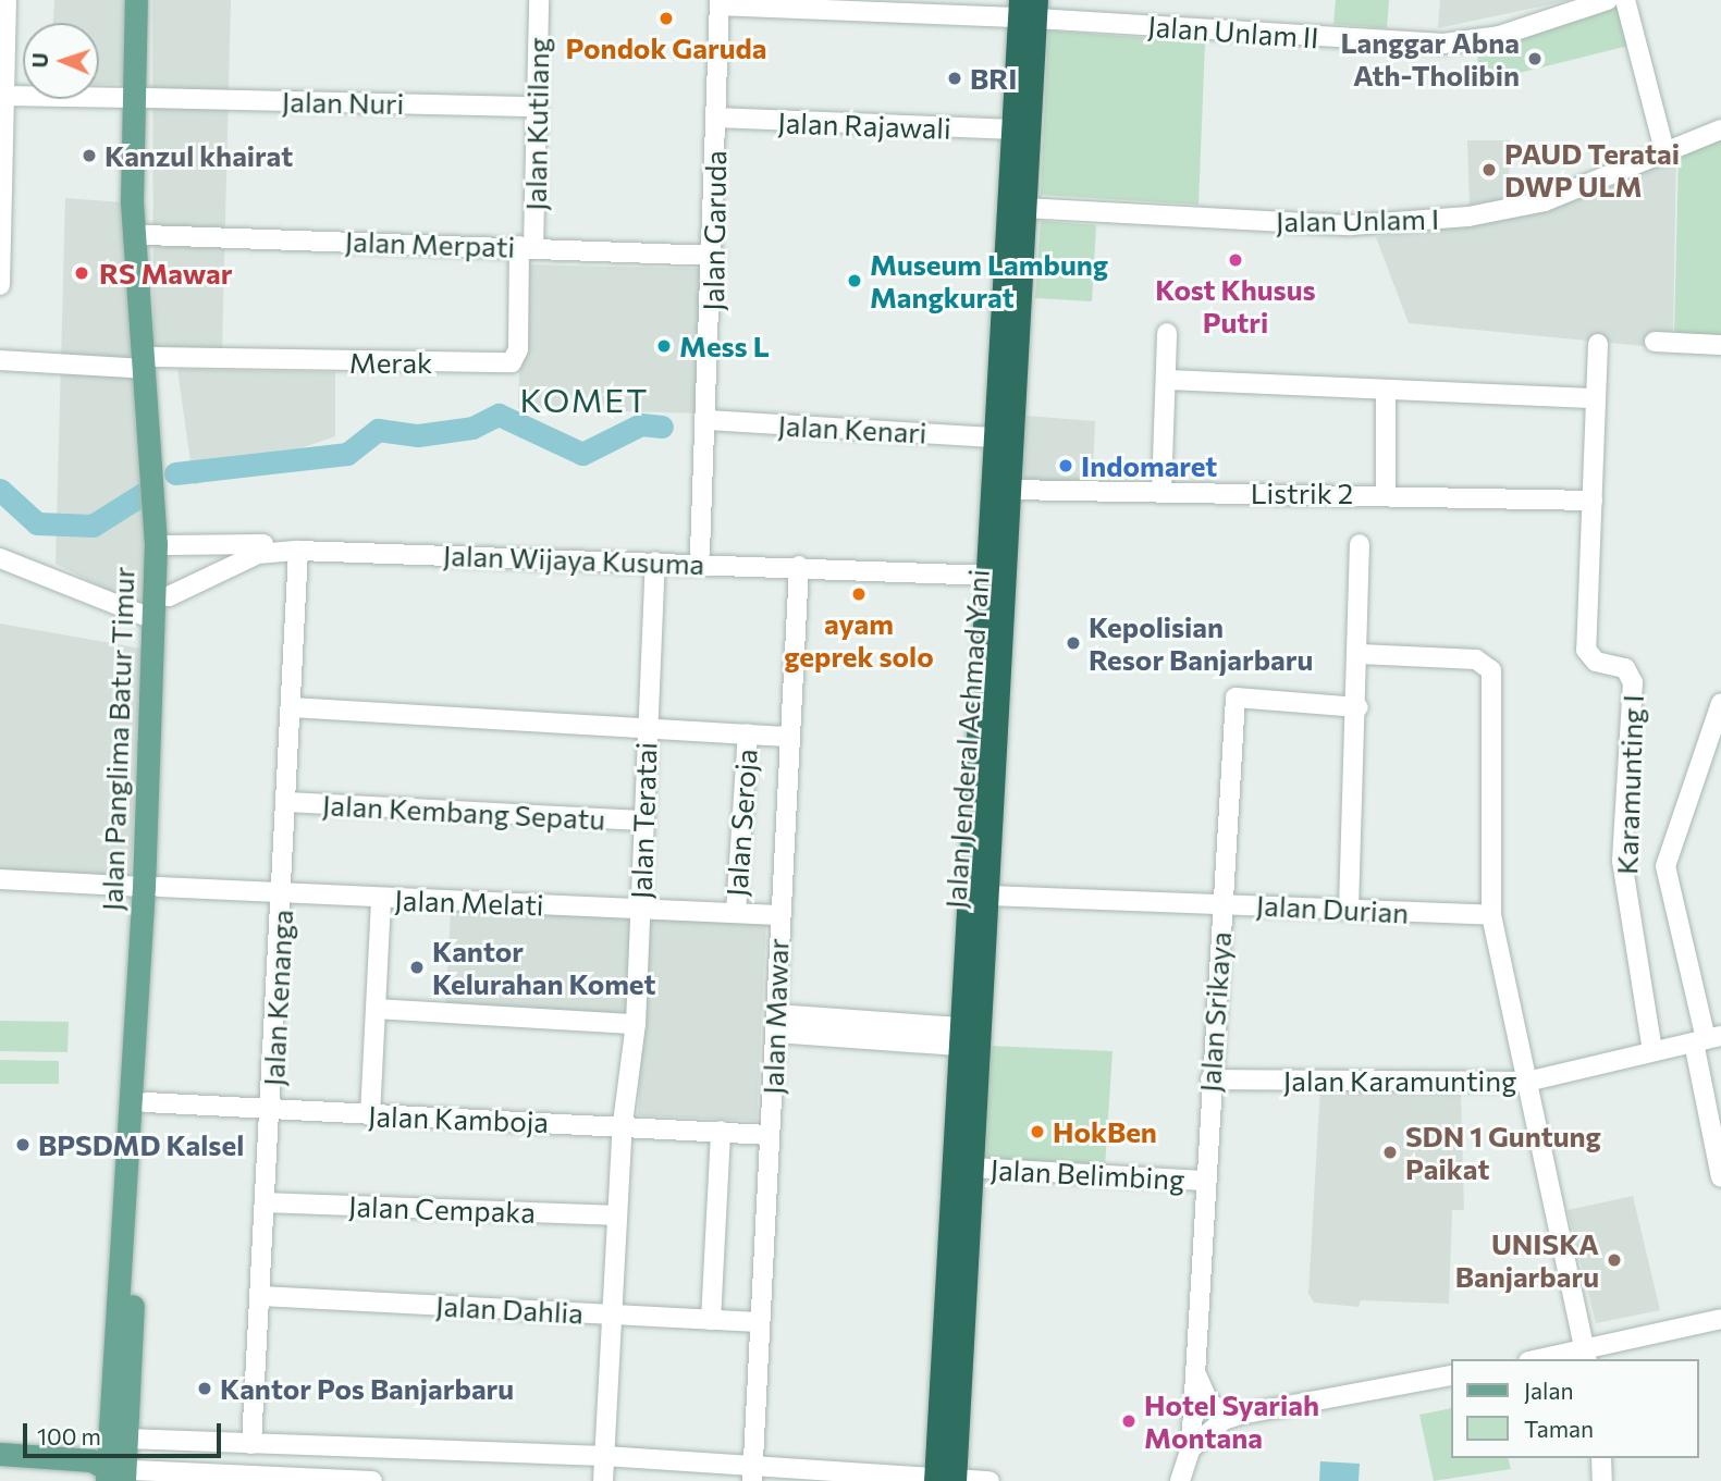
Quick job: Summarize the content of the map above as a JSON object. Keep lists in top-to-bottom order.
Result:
{
  "streets": {
    "highway": ["Jalan Jenderal Achmad Yani"],
    "main road": ["Jalan Panglima Batur Timur"],
    "street": [
      "Jalan Unlam II",
      "Jalan Nuri",
      "Jalan Kutilang",
      "Jalan Rajawali",
      "Jalan Unlam I",
      "Jalan Garuda",
      "Jalan Merpati",
      "Merak",
      "Jalan Kenari",
      "Listrik 2",
      "Jalan Wijaya Kusuma",
      "Karamunting I",
      "Jalan Kembang Sepatu",
      "Jalan Teratai",
      "Jalan Seroja",
      "Jalan Melati",
      "Jalan Durian",
      "Jalan Kenanga",
      "Jalan Srikaya",
      "Jalan Mawar",
      "Jalan Karamunting",
      "Jalan Kamboja",
      "Jalan Belimbing",
      "Jalan Cempaka",
      "Jalan Dahlia"
    ]
  },
  "crossings": [
    ["Jalan Unlam II", "Jalan Garuda"],
    ["Jalan Unlam II", "Jalan Jenderal Achmad Yani"],
    ["Jalan Nuri", "Jalan Kutilang"],
    ["Jalan Nuri", "Jalan Panglima Batur Timur"],
    ["Jalan Kutilang", "Jalan Merpati"],
    ["Jalan Kutilang", "Merak"],
    ["Jalan Rajawali", "Jalan Garuda"],
    ["Jalan Rajawali", "Jalan Jenderal Achmad Yani"],
    ["Jalan Unlam I", "Jalan Jenderal Achmad Yani"],
    ["Jalan Garuda", "Jalan Merpati"],
    ["Jalan Garuda", "Jalan Kenari"],
    ["Jalan Garuda", "Jalan Wijaya Kusuma"],
    ["Jalan Merpati", "Merak"],
    ["Jalan Merpati", "Jalan Panglima Batur Timur"],
    ["Merak", "Jalan Panglima Batur Timur"],
    ["Jalan Kenari", "Jalan Jenderal Achmad Yani"],
    ["Listrik 2", "Jalan Jenderal Achmad Yani"],
    ["Listrik 2", "Karamunting I"],
    ["Jalan Wijaya Kusuma", "Jalan Panglima Batur Timur"],
    ["Jalan Wijaya Kusuma", "Jalan Jenderal Achmad Yani"],
    ["Jalan Wijaya Kusuma", "Jalan Teratai"],
    ["Jalan Wijaya Kusuma", "Jalan Kenanga"],
    ["Jalan Wijaya Kusuma", "Jalan Mawar"],
    ["Jalan Panglima Batur Timur", "Jalan Melati"],
    ["Jalan Panglima Batur Timur", "Jalan Kamboja"],
    ["Jalan Jenderal Achmad Yani", "Jalan Durian"],
    ["Jalan Jenderal Achmad Yani", "Jalan Belimbing"],
    ["Karamunting I", "Jalan Karamunting"],
    ["Jalan Kembang Sepatu", "Jalan Teratai"],
    ["Jalan Kembang Sepatu", "Jalan Kenanga"],
    ["Jalan Teratai", "Jalan Melati"],
    ["Jalan Teratai", "Jalan Kamboja"],
    ["Jalan Teratai", "Jalan Cempaka"],
    ["Jalan Teratai", "Jalan Dahlia"],
    ["Jalan Seroja", "Jalan Melati"],
    ["Jalan Melati", "Jalan Kenanga"],
    ["Jalan Melati", "Jalan Mawar"],
    ["Jalan Durian", "Jalan Srikaya"],
    ["Jalan Kenanga", "Jalan Kamboja"],
    ["Jalan Kenanga", "Jalan Cempaka"],
    ["Jalan Kenanga", "Jalan Dahlia"],
    ["Jalan Srikaya", "Jalan Karamunting"],
    ["Jalan Srikaya", "Jalan Belimbing"],
    ["Jalan Mawar", "Jalan Kamboja"],
    ["Jalan Mawar", "Jalan Dahlia"]
  ],
  "districts": ["KOMET"],
  "places": [
    "Pondok Garuda",
    "Langgar Abna Ath-Tholibin",
    "BRI",
    "Kanzul khairat",
    "PAUD Teratai DWP ULM",
    "Kost Khusus Putri",
    "RS Mawar",
    "Museum Lambung Mangkurat",
    "Mess L",
    "Indomaret",
    "ayam geprek solo",
    "Kepolisian Resor Banjarbaru",
    "Kantor Kelurahan Komet",
    "HokBen",
    "BPSDMD Kalsel",
    "SDN 1 Guntung Paikat",
    "UNISKA Banjarbaru",
    "Kantor Pos Banjarbaru",
    "Hotel Syariah Montana"
  ],
  "legend": ["Jalan", "Taman"],
  "scale_bar": "100 m",
  "north": "left"
}
